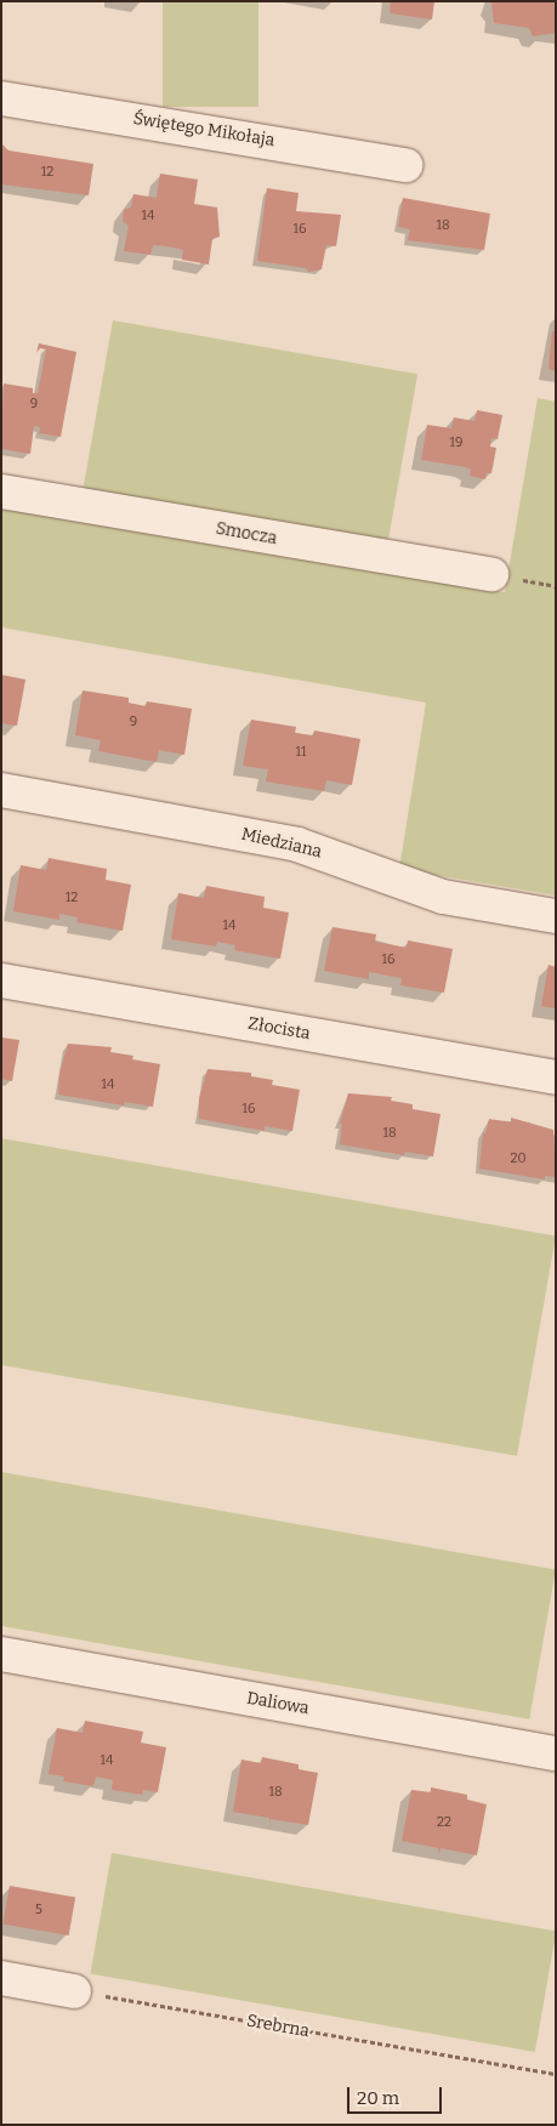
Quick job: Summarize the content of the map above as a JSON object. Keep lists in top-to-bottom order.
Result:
{
  "streets": {
    "street": [
      "Świętego Mikołaja",
      "Smocza",
      "Miedziana",
      "Złocista",
      "Daliowa"
    ],
    "path": ["Srebrna"]
  },
  "house_numbers": [
    "12",
    "14",
    "18",
    "16",
    "9",
    "19",
    "9",
    "11",
    "12",
    "14",
    "16",
    "14",
    "16",
    "18",
    "20",
    "14",
    "18",
    "22",
    "5"
  ],
  "scale_bar": "20 m"
}
